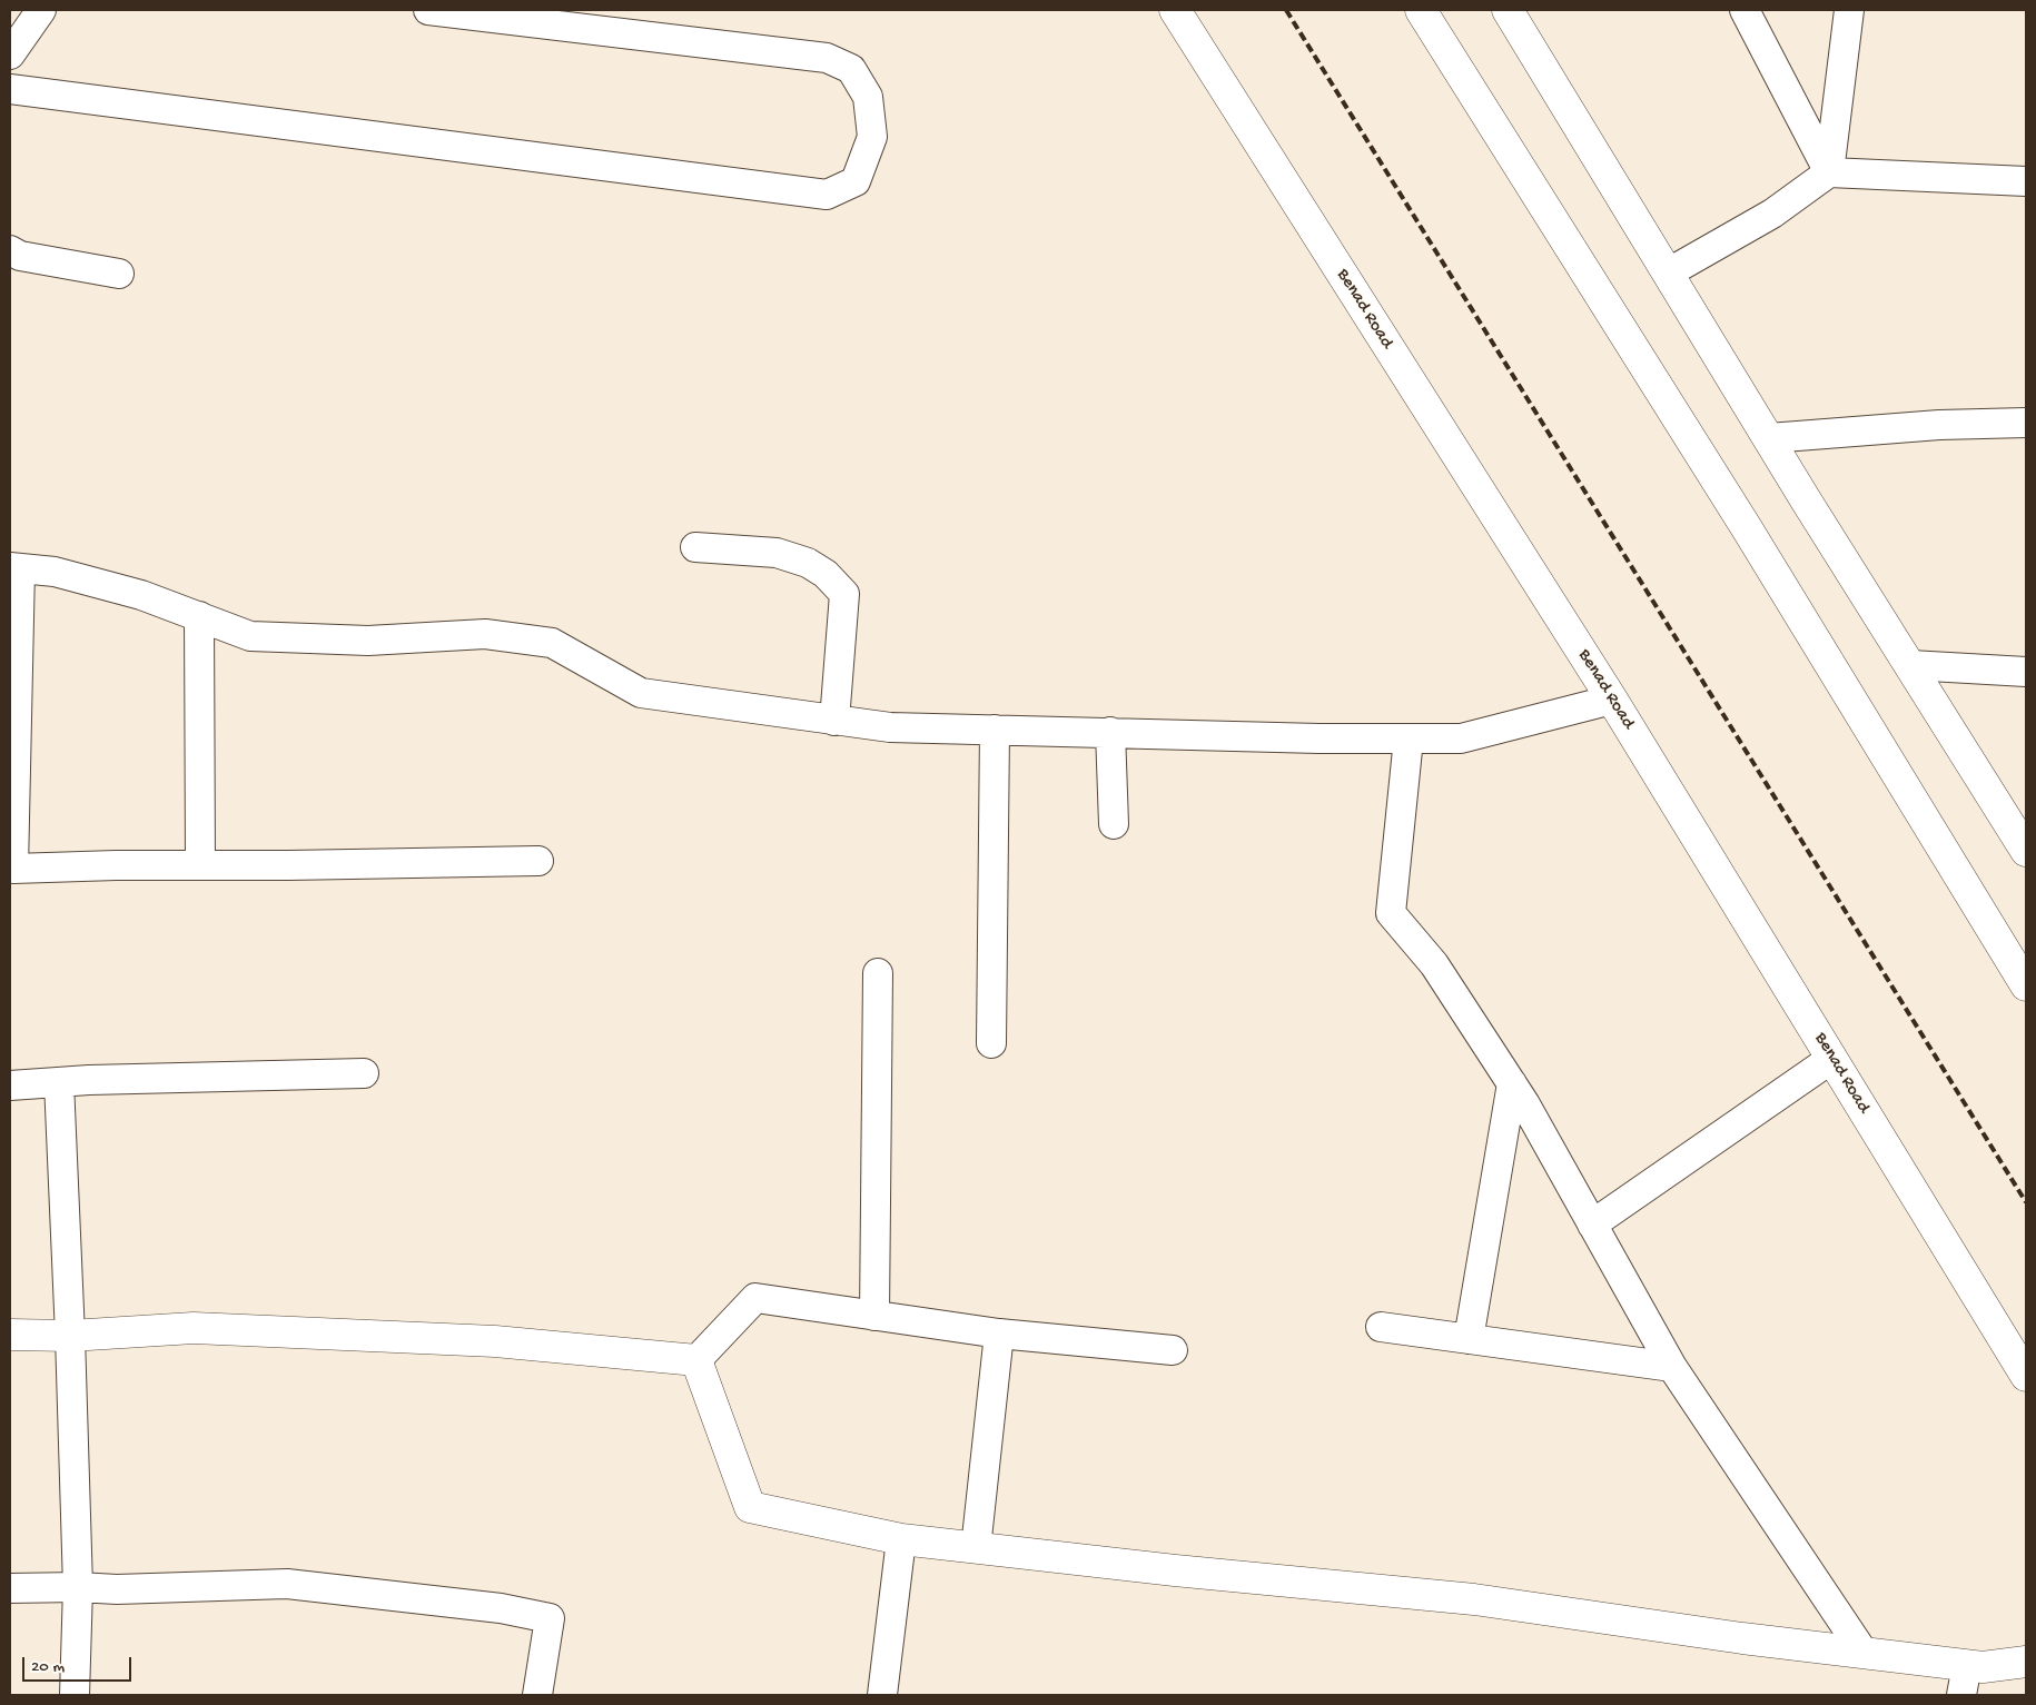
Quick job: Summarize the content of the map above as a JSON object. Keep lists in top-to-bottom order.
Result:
{
  "streets": {
    "street": ["Benad Road"]
  },
  "scale_bar": "20 m"
}
